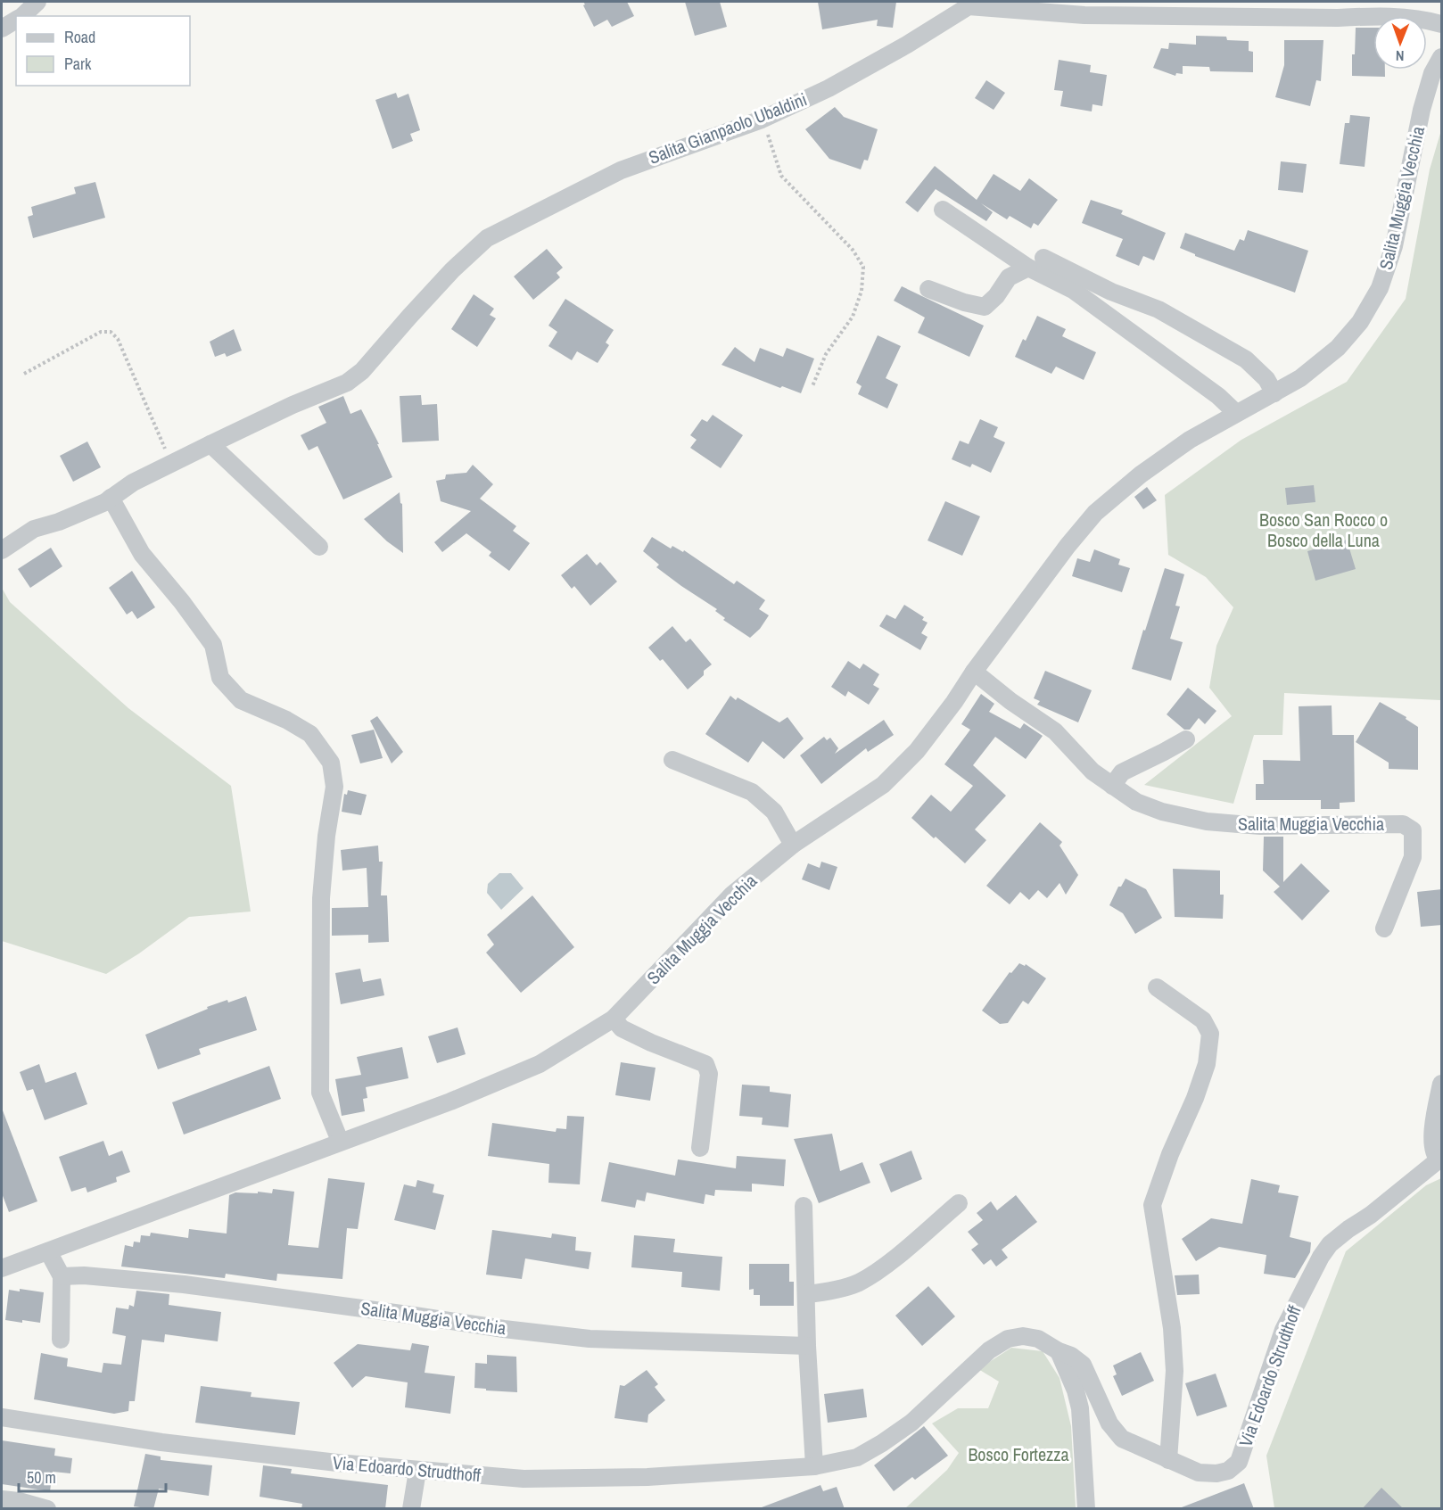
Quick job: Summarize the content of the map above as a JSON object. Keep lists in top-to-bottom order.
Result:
{
  "streets": {
    "street": ["Salita Gianpaolo Ubaldini", "Salita Muggia Vecchia", "Via Edoardo Strudthoff"]
  },
  "parks": ["Bosco San Rocco o Bosco della Luna", "Bosco Fortezza"],
  "legend": ["Road", "Park"],
  "scale_bar": "50 m",
  "north": "bottom"
}
